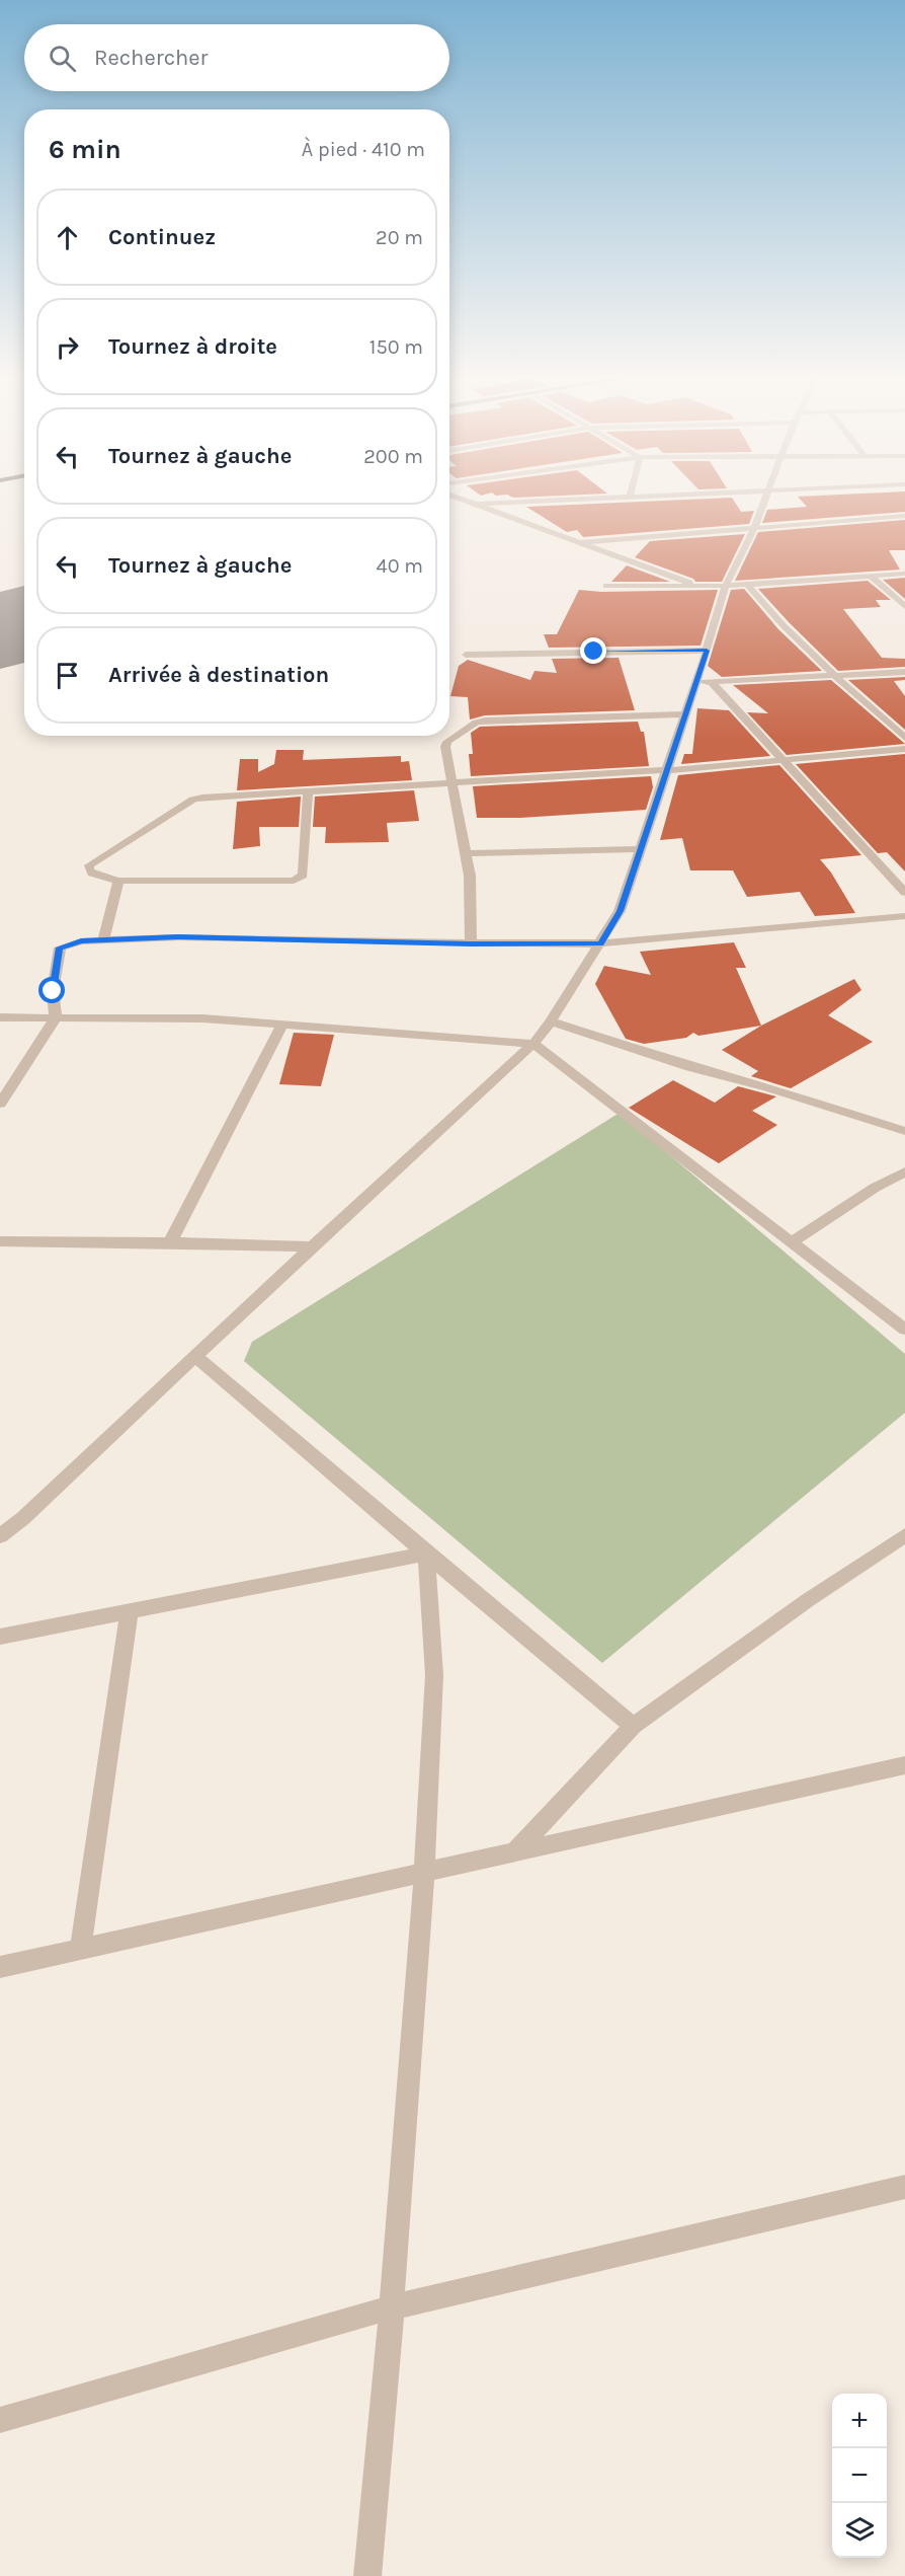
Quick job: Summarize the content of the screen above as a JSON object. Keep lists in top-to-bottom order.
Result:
{
  "page": {
    "search": "Rechercher",
    "heading": ["6 min", "À pied · 410 m"],
    "list": [
      ["Continuez", "20 m"],
      ["Tournez à droite", "150 m"],
      ["Tournez à gauche", "200 m"],
      ["Tournez à gauche", "40 m"],
      "Arrivée à destination"
    ],
    "map_buttons": ["+", "−"]
  }
}
